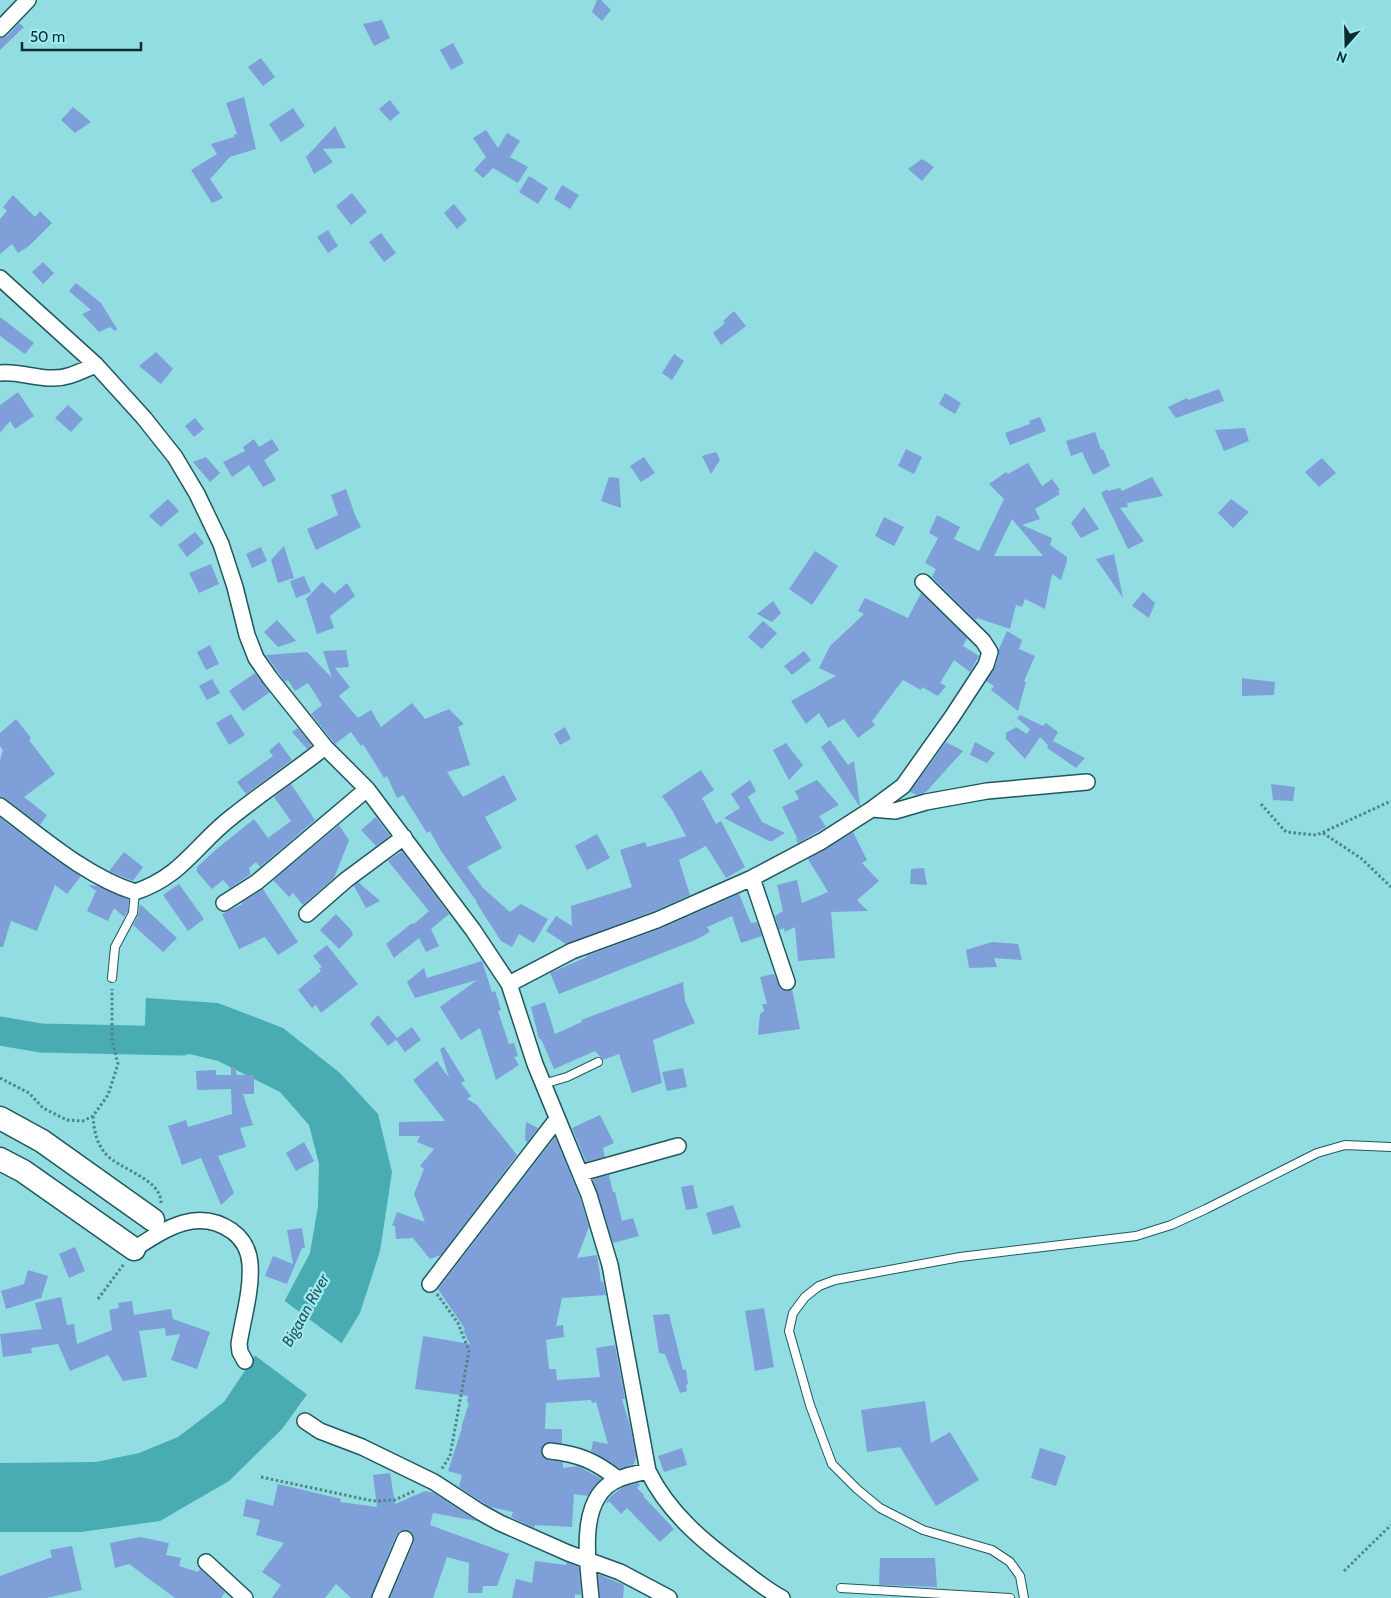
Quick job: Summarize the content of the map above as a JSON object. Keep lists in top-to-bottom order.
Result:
{
  "water": ["Bigaan River"],
  "scale_bar": "50 m",
  "north": "bottom"
}
